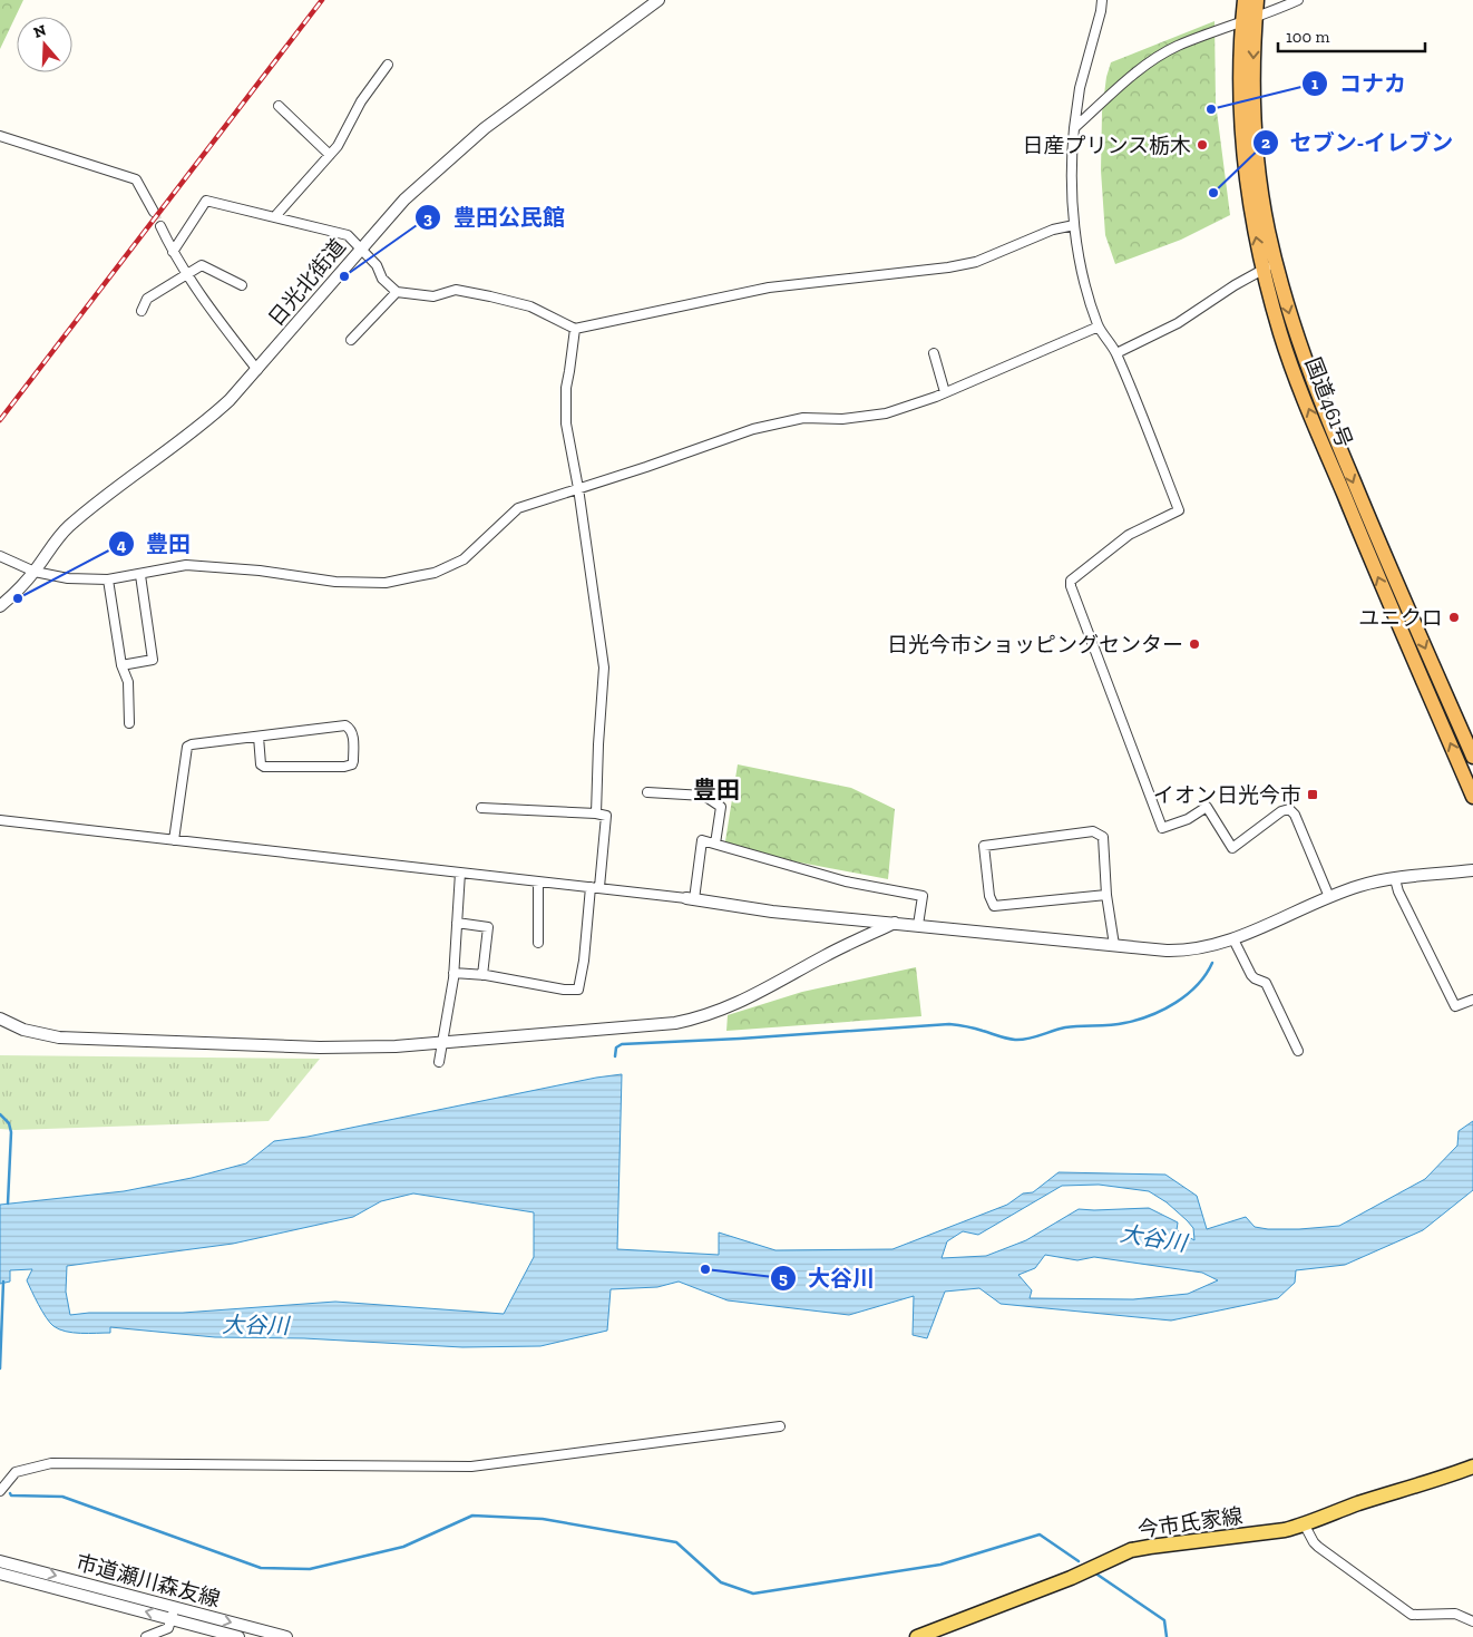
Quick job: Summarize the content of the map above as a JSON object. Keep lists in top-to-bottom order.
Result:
{
  "streets": {
    "highway": ["国道461号"],
    "main road": ["今市氏家線"],
    "street": ["日光北街道", "市道瀬川森友線"]
  },
  "districts": ["豊田"],
  "water": ["大谷川"],
  "places": {
    "other": [
      "コナカ",
      "日産プリンス栃木",
      "セブン-イレブン",
      "豊田公民館",
      "豊田",
      "ユニクロ",
      "日光今市ショッピングセンター",
      "大谷川"
    ],
    "transit": ["イオン日光今市"]
  },
  "scale_bar": "100 m",
  "north": "top"
}
